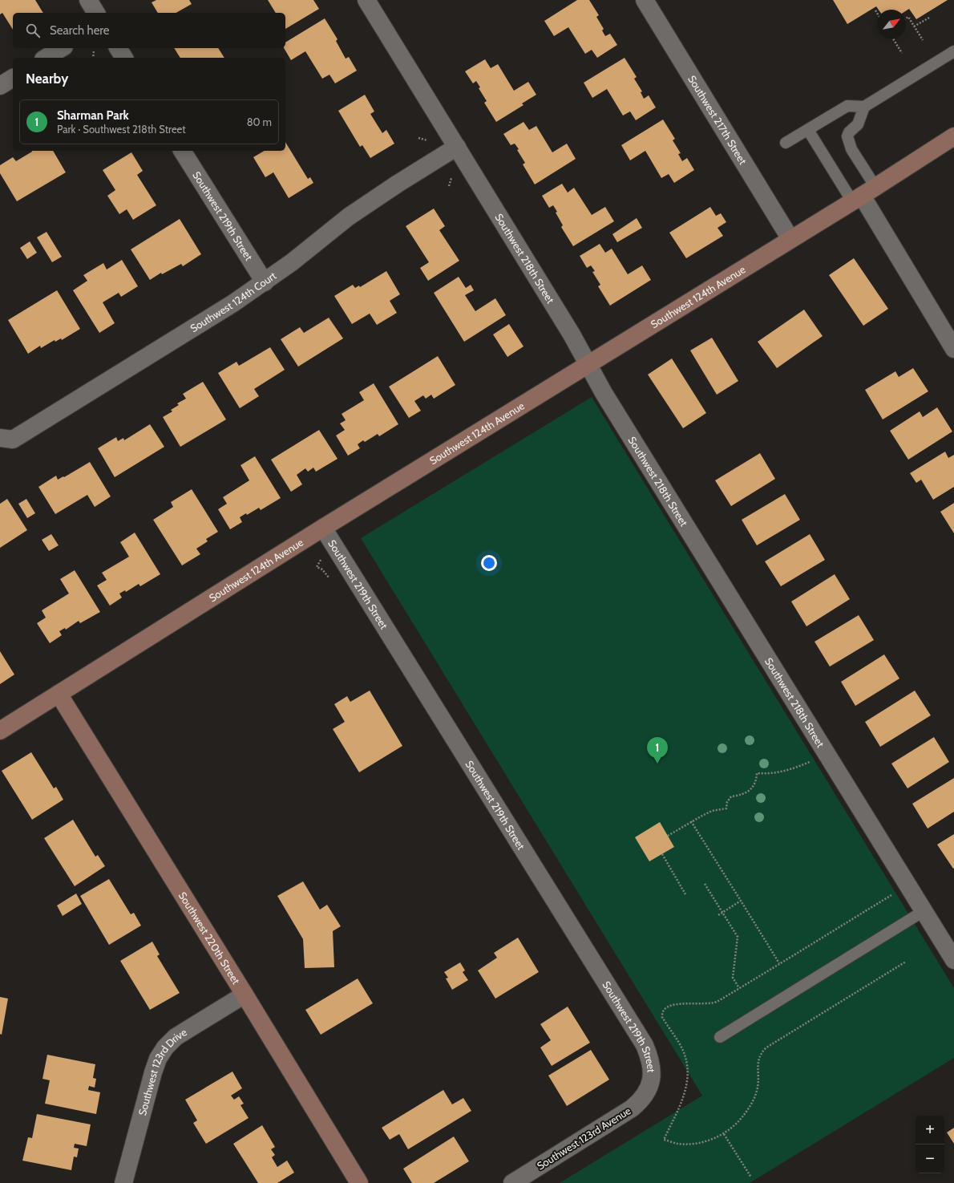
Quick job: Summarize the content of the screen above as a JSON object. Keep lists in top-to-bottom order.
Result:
{
  "streets": {
    "street": [
      "Southwest 217th Street",
      "Southwest 219th Street",
      "Southwest 218th Street",
      "Southwest 124th Avenue",
      "Southwest 124th Court",
      "Southwest 220th Street",
      "Southwest 123rd Drive",
      "Southwest 123rd Avenue"
    ]
  },
  "crossings": [
    ["Southwest 217th Street", "Southwest 124th Avenue"],
    ["Southwest 219th Street", "Southwest 124th Avenue"],
    ["Southwest 219th Street", "Southwest 124th Court"],
    ["Southwest 219th Street", "Southwest 123rd Avenue"],
    ["Southwest 218th Street", "Southwest 124th Avenue"],
    ["Southwest 218th Street", "Southwest 124th Court"],
    ["Southwest 124th Avenue", "Southwest 220th Street"],
    ["Southwest 220th Street", "Southwest 123rd Drive"]
  ],
  "north": "top right",
  "page": {
    "search": "Search here",
    "heading": "Nearby",
    "list": [
      {
        "mark": "1",
        "name": "Sharman Park",
        "note": "Park · Southwest 218th Street",
        "value": "80 m"
      }
    ],
    "pins": "1",
    "map_buttons": ["+", "−"]
  }
}
